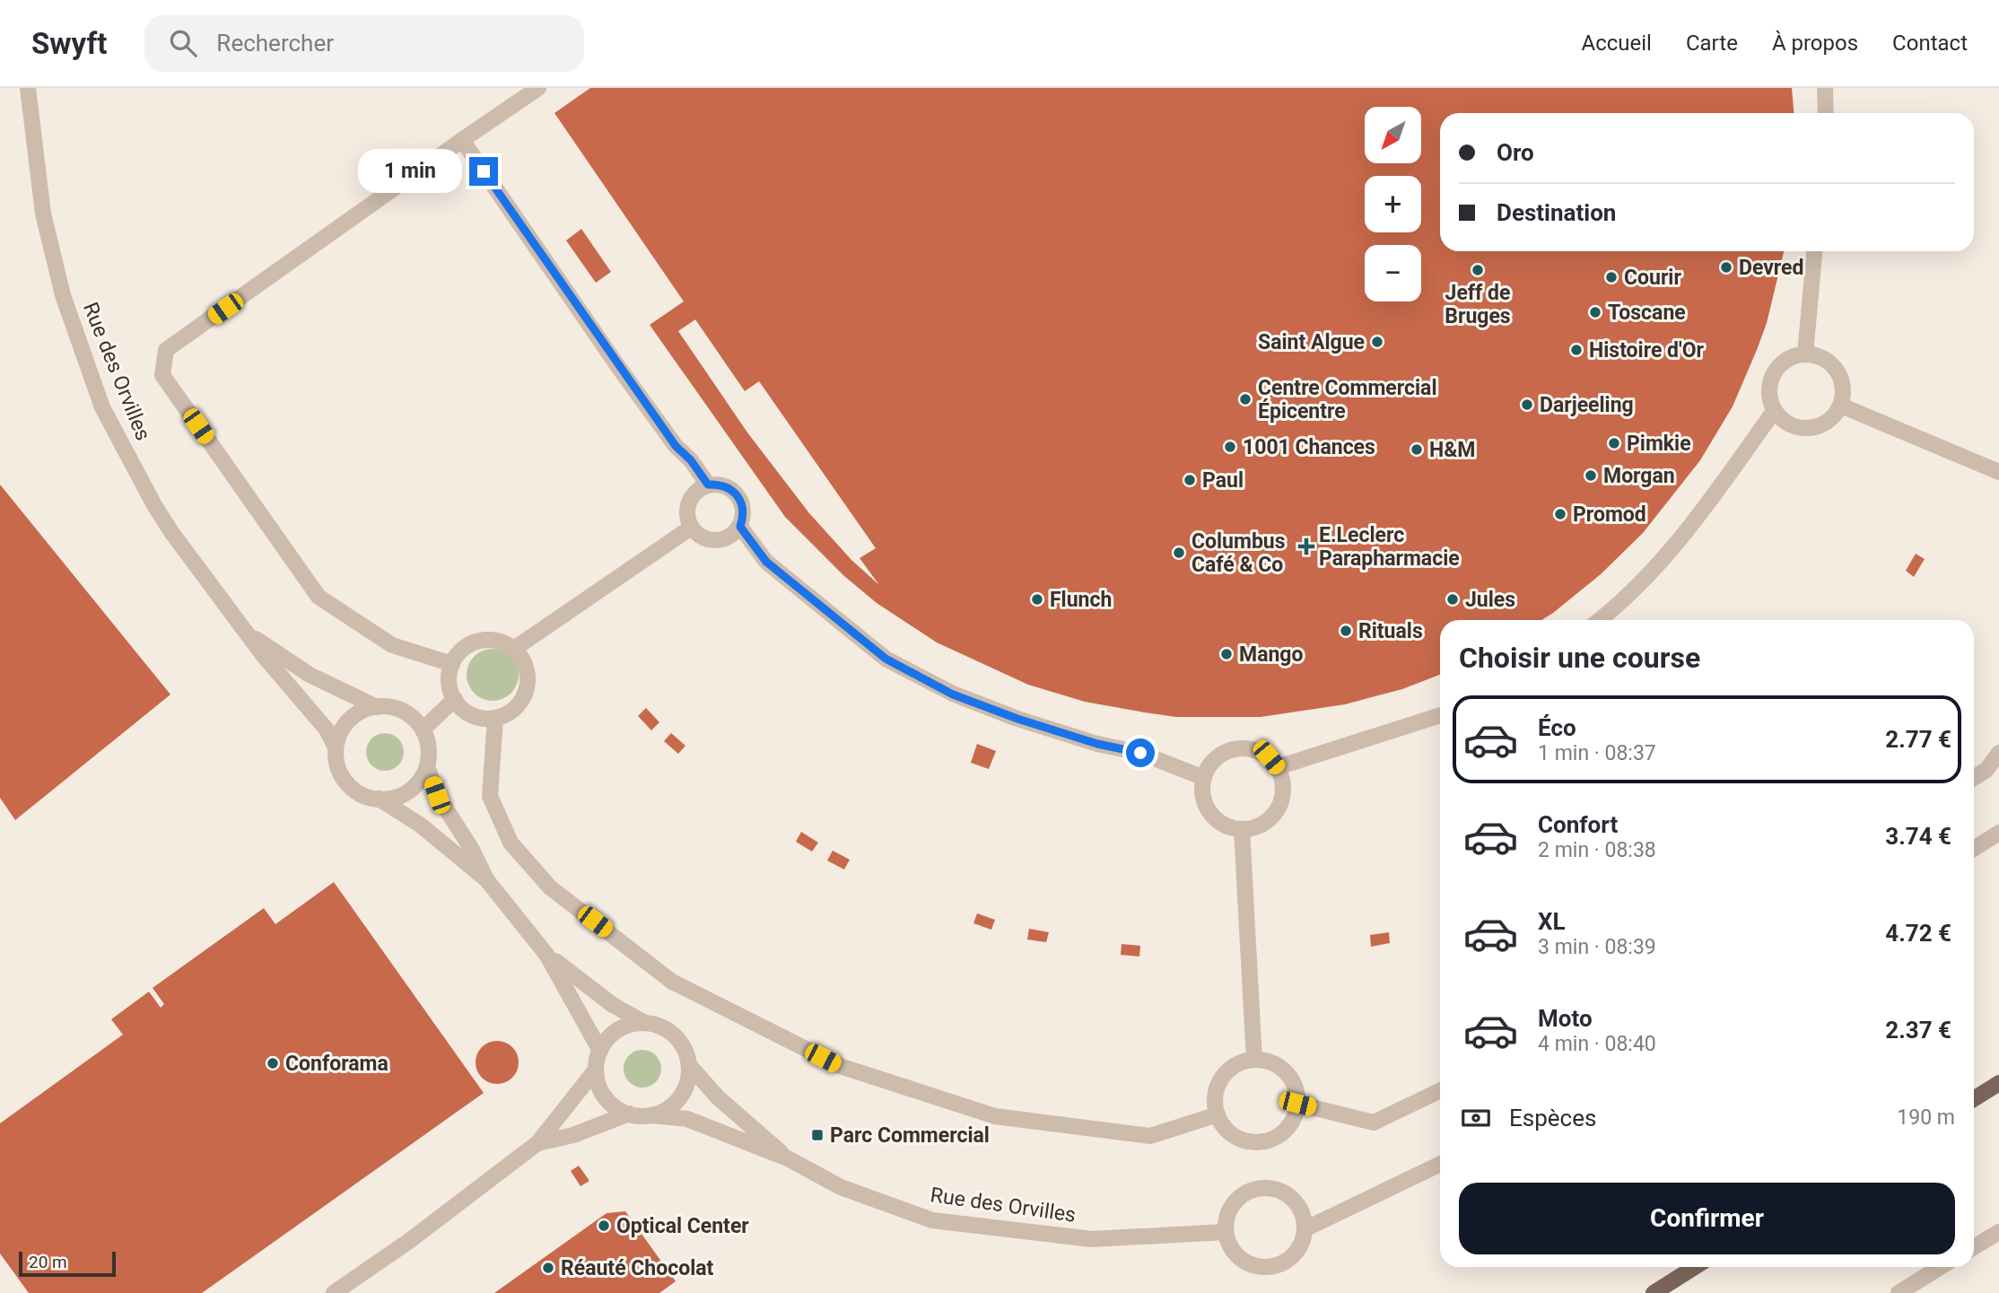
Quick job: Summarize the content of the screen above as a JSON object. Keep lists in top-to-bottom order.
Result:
{
  "streets": {
    "street": ["Rue des Orvilles"]
  },
  "places": {
    "other": [
      "Devred",
      "Jeff de Bruges",
      "Courir",
      "Toscane",
      "Saint Algue",
      "Histoire d'Or",
      "Centre Commercial Épicentre",
      "Darjeeling",
      "Pimkie",
      "1001 Chances",
      "H&M",
      "Morgan",
      "Paul",
      "Promod",
      "Columbus Café & Co",
      "Flunch",
      "Jules",
      "Rituals",
      "Mango",
      "Conforama",
      "Optical Center",
      "Réauté Chocolat"
    ],
    "health": ["E.Leclerc Parapharmacie"],
    "transit": ["Parc Commercial"]
  },
  "scale_bar": "20 m",
  "north": "bottom left",
  "page": {
    "header": "Swyft",
    "search": "Rechercher",
    "nav": [
      "Accueil",
      "Carte",
      "À propos",
      "Contact"
    ],
    "map_buttons": ["+", "−"],
    "banner": ["Oro", "Destination"],
    "bubble": "1 min",
    "heading": "Choisir une course",
    "list": [
      {
        "name": "Éco",
        "note": "1 min · 08:37",
        "value": "2.77 €"
      },
      {
        "name": "Confort",
        "note": "2 min · 08:38",
        "value": "3.74 €"
      },
      {
        "name": "XL",
        "note": "3 min · 08:39",
        "value": "4.72 €"
      },
      {
        "name": "Moto",
        "note": "4 min · 08:40",
        "value": "2.37 €"
      }
    ],
    "pay": ["Espèces", "190 m"],
    "buttons": "Confirmer",
    "scale": "20 m"
  }
}
